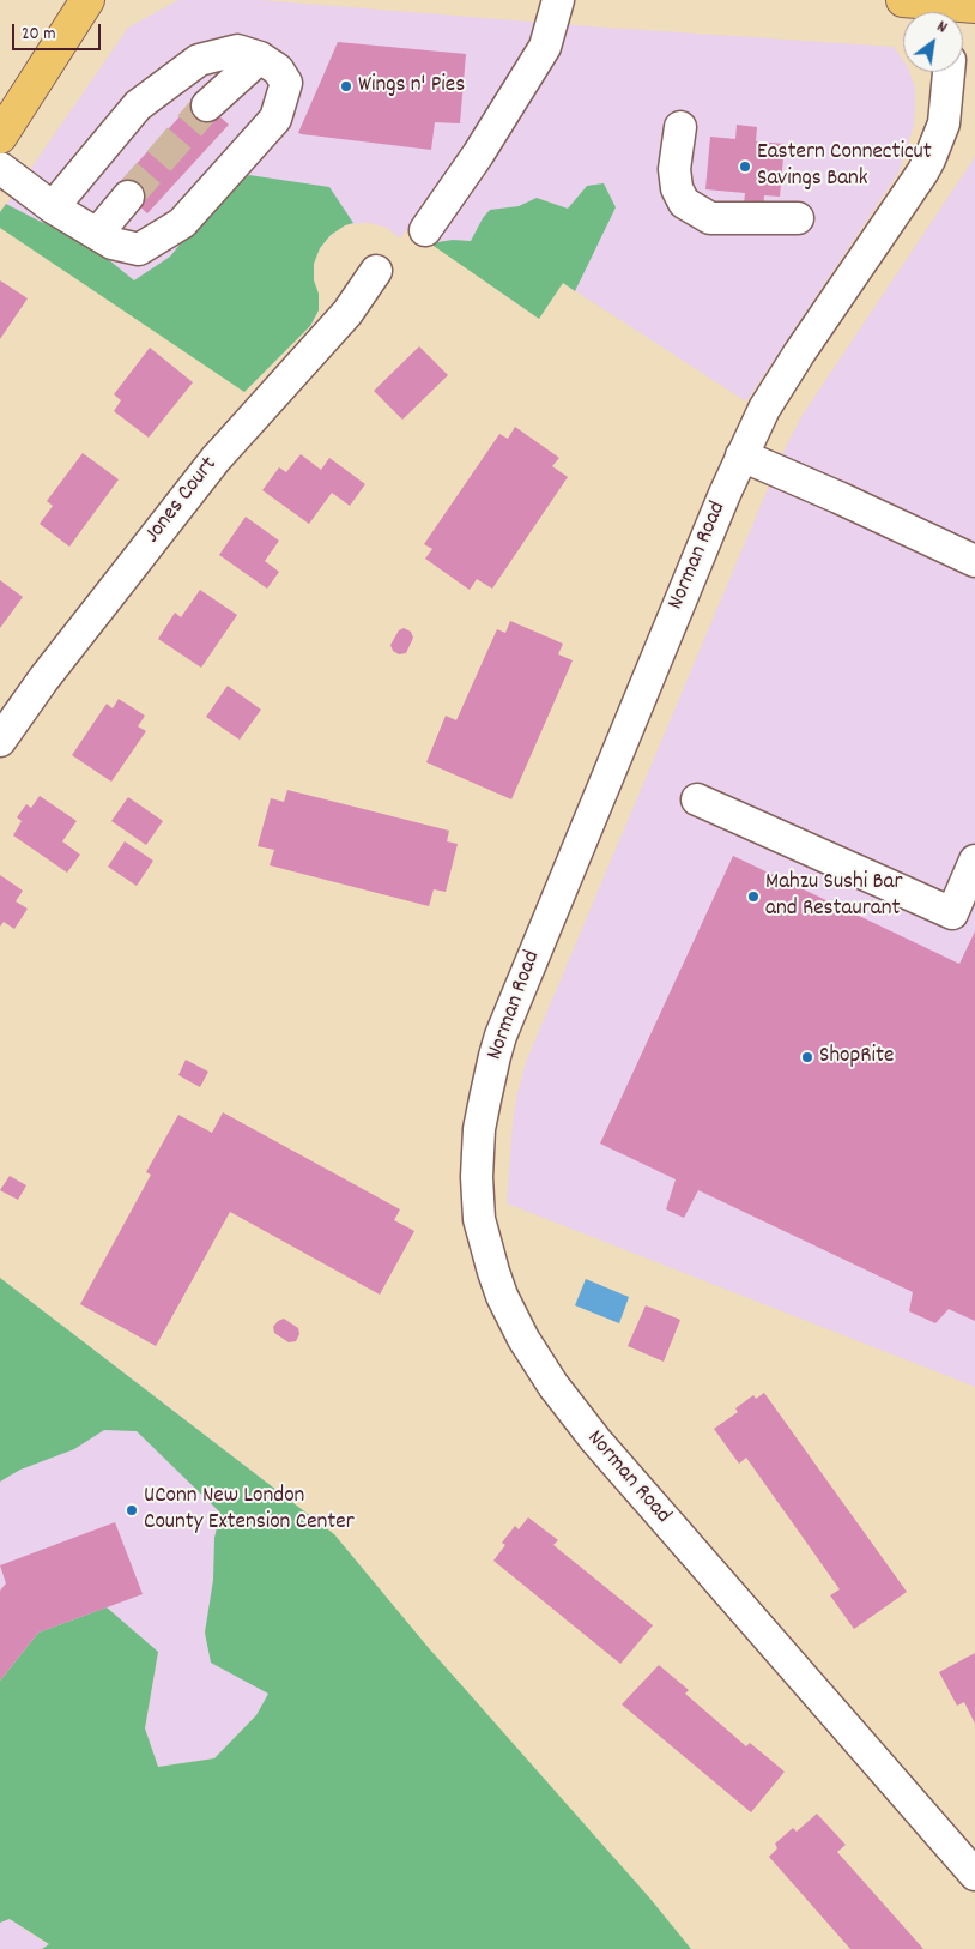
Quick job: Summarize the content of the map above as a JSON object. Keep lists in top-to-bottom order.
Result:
{
  "streets": {
    "street": ["Jones Court", "Norman Road"]
  },
  "places": [
    "Wings n' Pies",
    "Eastern Connecticut Savings Bank",
    "Mahzu Sushi Bar and Restaurant",
    "ShopRite",
    "UConn New London County Extension Center"
  ],
  "scale_bar": "20 m",
  "north": "top right"
}
